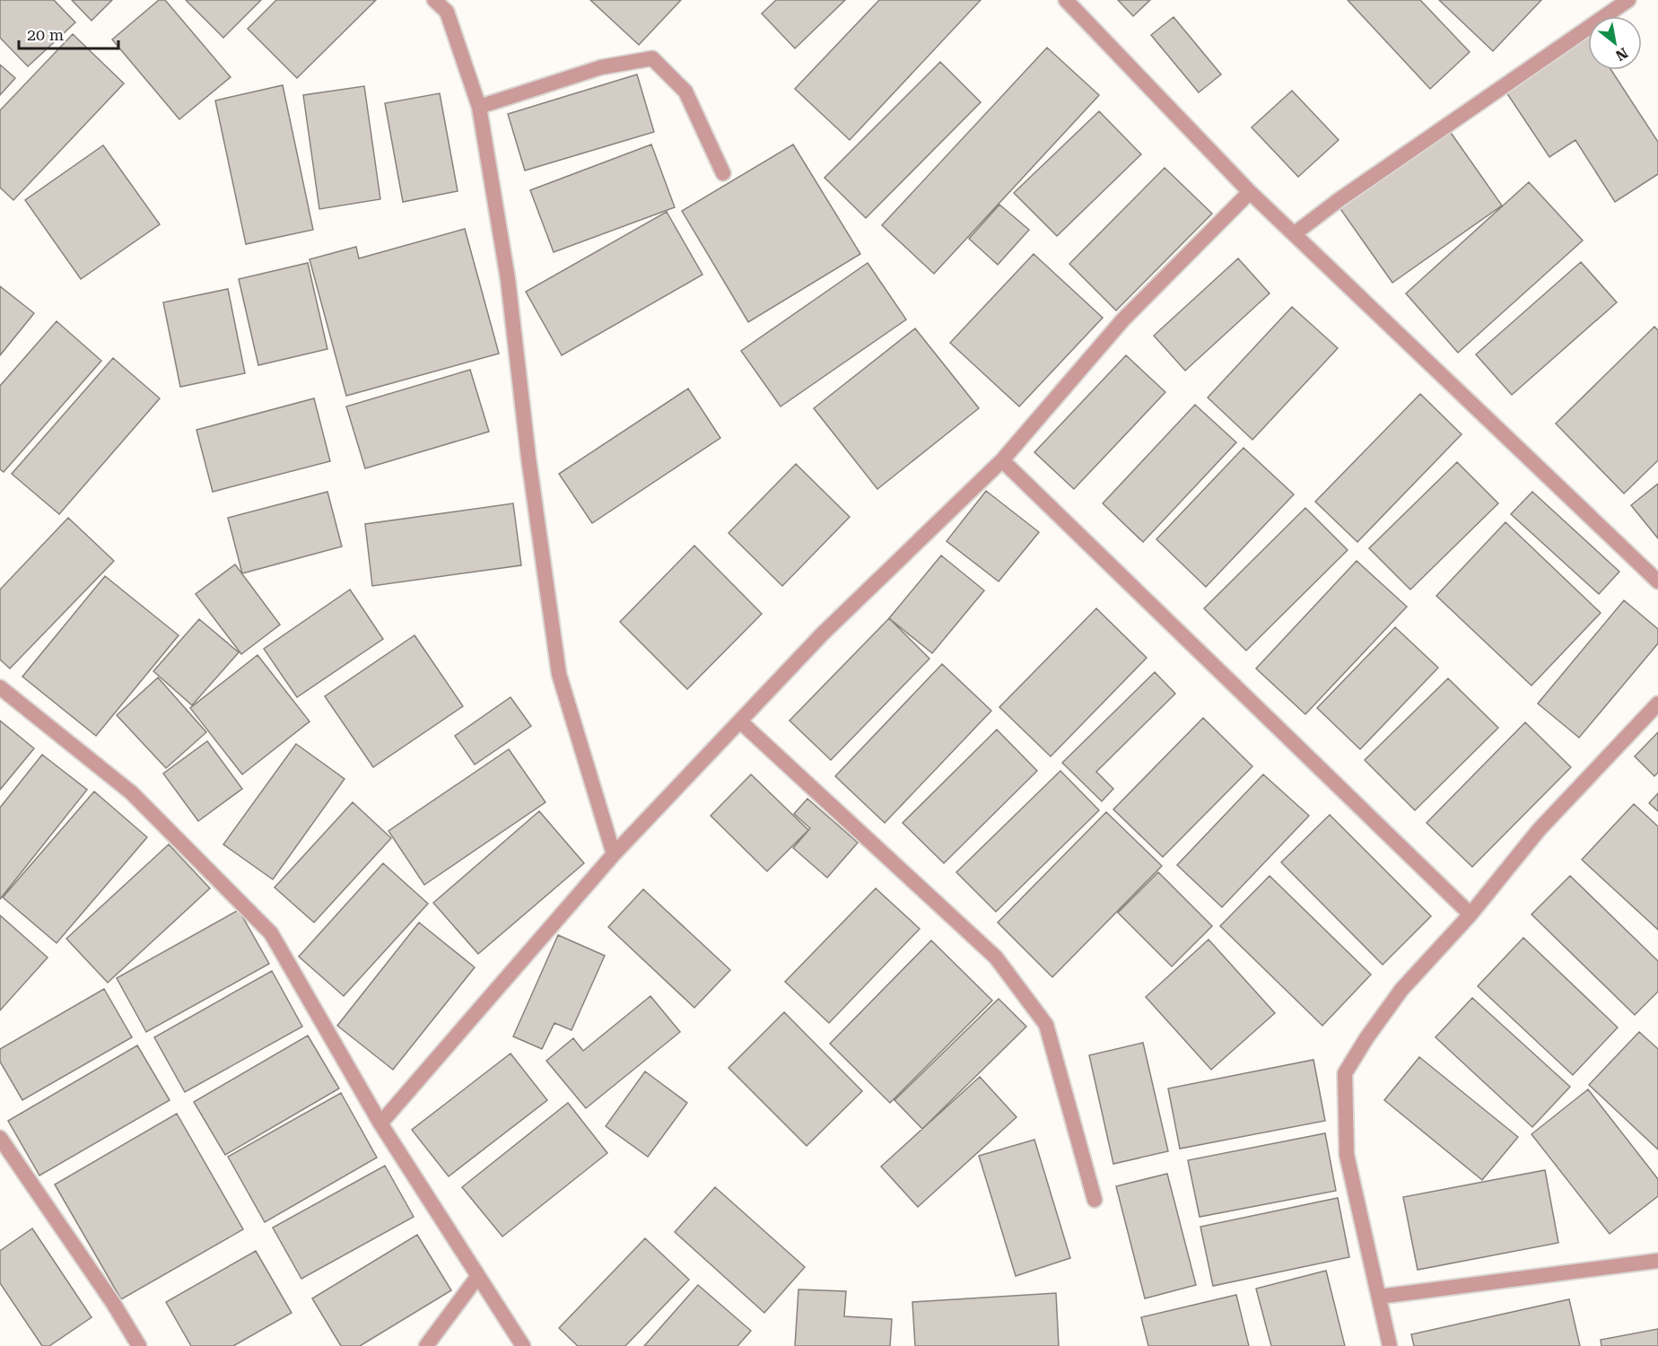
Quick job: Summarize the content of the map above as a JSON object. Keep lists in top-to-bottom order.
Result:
{
  "scale_bar": "20 m",
  "north": "bottom right"
}
